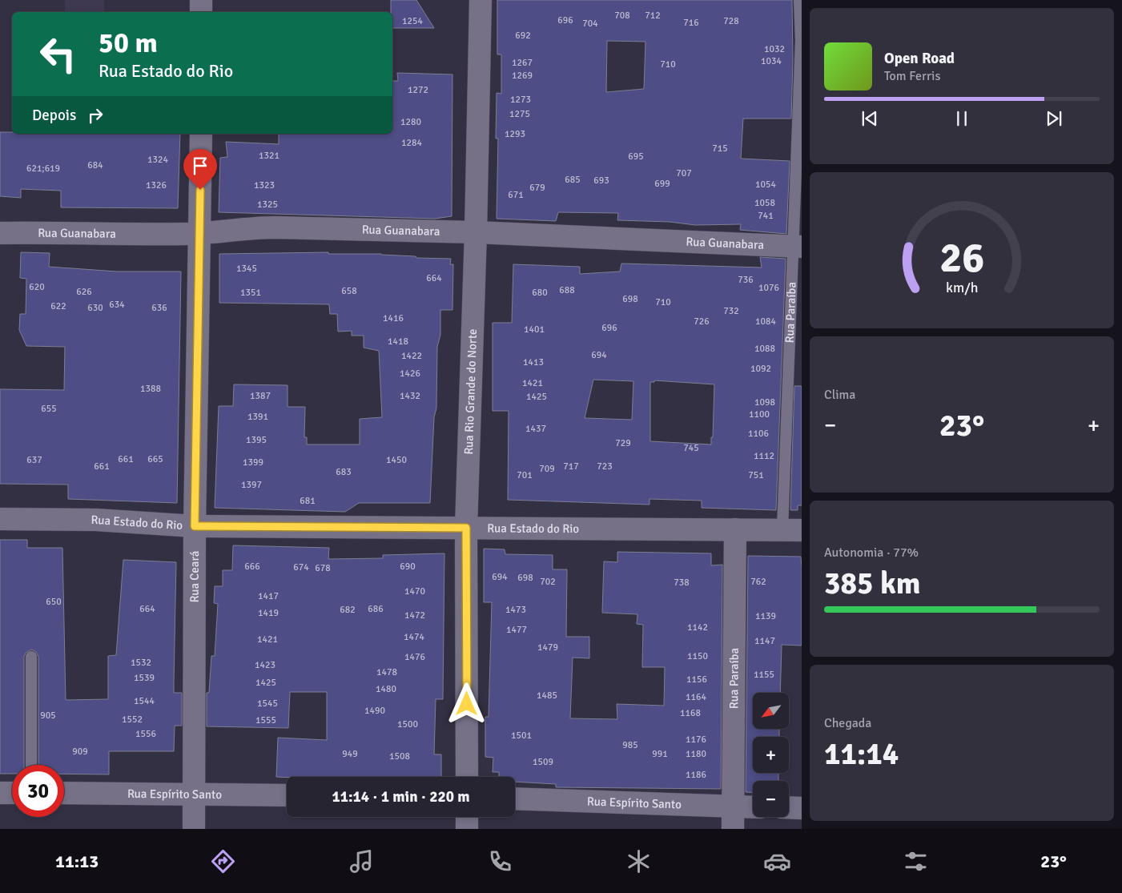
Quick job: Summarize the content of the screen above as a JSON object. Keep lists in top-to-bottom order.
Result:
{
  "streets": {
    "street": [
      "Rua Guanabara",
      "Rua Paraíba",
      "Rua Rio Grande do Norte",
      "Rua Estado do Rio",
      "Rua Ceará",
      "Rua Espírito Santo"
    ]
  },
  "crossings": [
    ["Rua Guanabara", "Rua Paraíba"],
    ["Rua Guanabara", "Rua Rio Grande do Norte"],
    ["Rua Guanabara", "Rua Ceará"],
    ["Rua Paraíba", "Rua Estado do Rio"],
    ["Rua Paraíba", "Rua Espírito Santo"],
    ["Rua Rio Grande do Norte", "Rua Estado do Rio"],
    ["Rua Estado do Rio", "Rua Ceará"],
    ["Rua Ceará", "Rua Espírito Santo"]
  ],
  "house_numbers": [
    "708",
    "712",
    "696",
    "1254",
    "728",
    "716",
    "704",
    "692",
    "1032",
    "1034",
    "1267",
    "710",
    "1269",
    "1272",
    "1273",
    "1275",
    "1280",
    "1293",
    "1284",
    "715",
    "1321",
    "695",
    "1324",
    "684",
    "621;619",
    "707",
    "685",
    "693",
    "699",
    "1054",
    "1326",
    "1323",
    "679",
    "671",
    "1058",
    "1325",
    "741",
    "1345",
    "664",
    "736",
    "620",
    "1076",
    "688",
    "658",
    "626",
    "1351",
    "680",
    "698",
    "710",
    "634",
    "622",
    "630",
    "636",
    "732",
    "1416",
    "726",
    "1084",
    "696",
    "1401",
    "1418",
    "1088",
    "694",
    "1422",
    "1413",
    "1092",
    "1426",
    "1421",
    "1388",
    "1387",
    "1432",
    "1425",
    "1098",
    "655",
    "1100",
    "1391",
    "1437",
    "1106",
    "1395",
    "729",
    "745",
    "1112",
    "661",
    "665",
    "637",
    "1450",
    "1399",
    "661",
    "717",
    "723",
    "709",
    "683",
    "701",
    "751",
    "1397",
    "681",
    "666",
    "690",
    "674",
    "678",
    "694",
    "698",
    "702",
    "762",
    "738",
    "1470",
    "1417",
    "650",
    "664",
    "686",
    "682",
    "1473",
    "1419",
    "1472",
    "1139",
    "1142",
    "1477",
    "1474",
    "1421",
    "1147",
    "1479",
    "1150",
    "1476",
    "1532",
    "1423",
    "1478",
    "1155",
    "1539",
    "1156",
    "1425",
    "1480",
    "1485",
    "1164",
    "1544",
    "1545",
    "1490",
    "1168",
    "905",
    "1552",
    "1555",
    "1500",
    "1556",
    "1501",
    "1176",
    "985",
    "909",
    "949",
    "991",
    "1180",
    "1508",
    "1509",
    "1186"
  ],
  "north": "bottom left",
  "page": {
    "turn": ["50 m", "Rua Estado do Rio"],
    "song": ["Open Road", "Tom Ferris"],
    "then": "Depois",
    "tile": [
      "Clima",
      ["Autonomia · 77%", "385 km"],
      ["Chegada", "11:14"]
    ],
    "heat": ["−", "23°", "+"],
    "map_buttons": ["+", "−"],
    "limit": "30",
    "trip": "11:14 · 1 min · 220 m",
    "tabs": ["11:13", "23°"],
    "gauge": ["26", "km/h"]
  }
}
